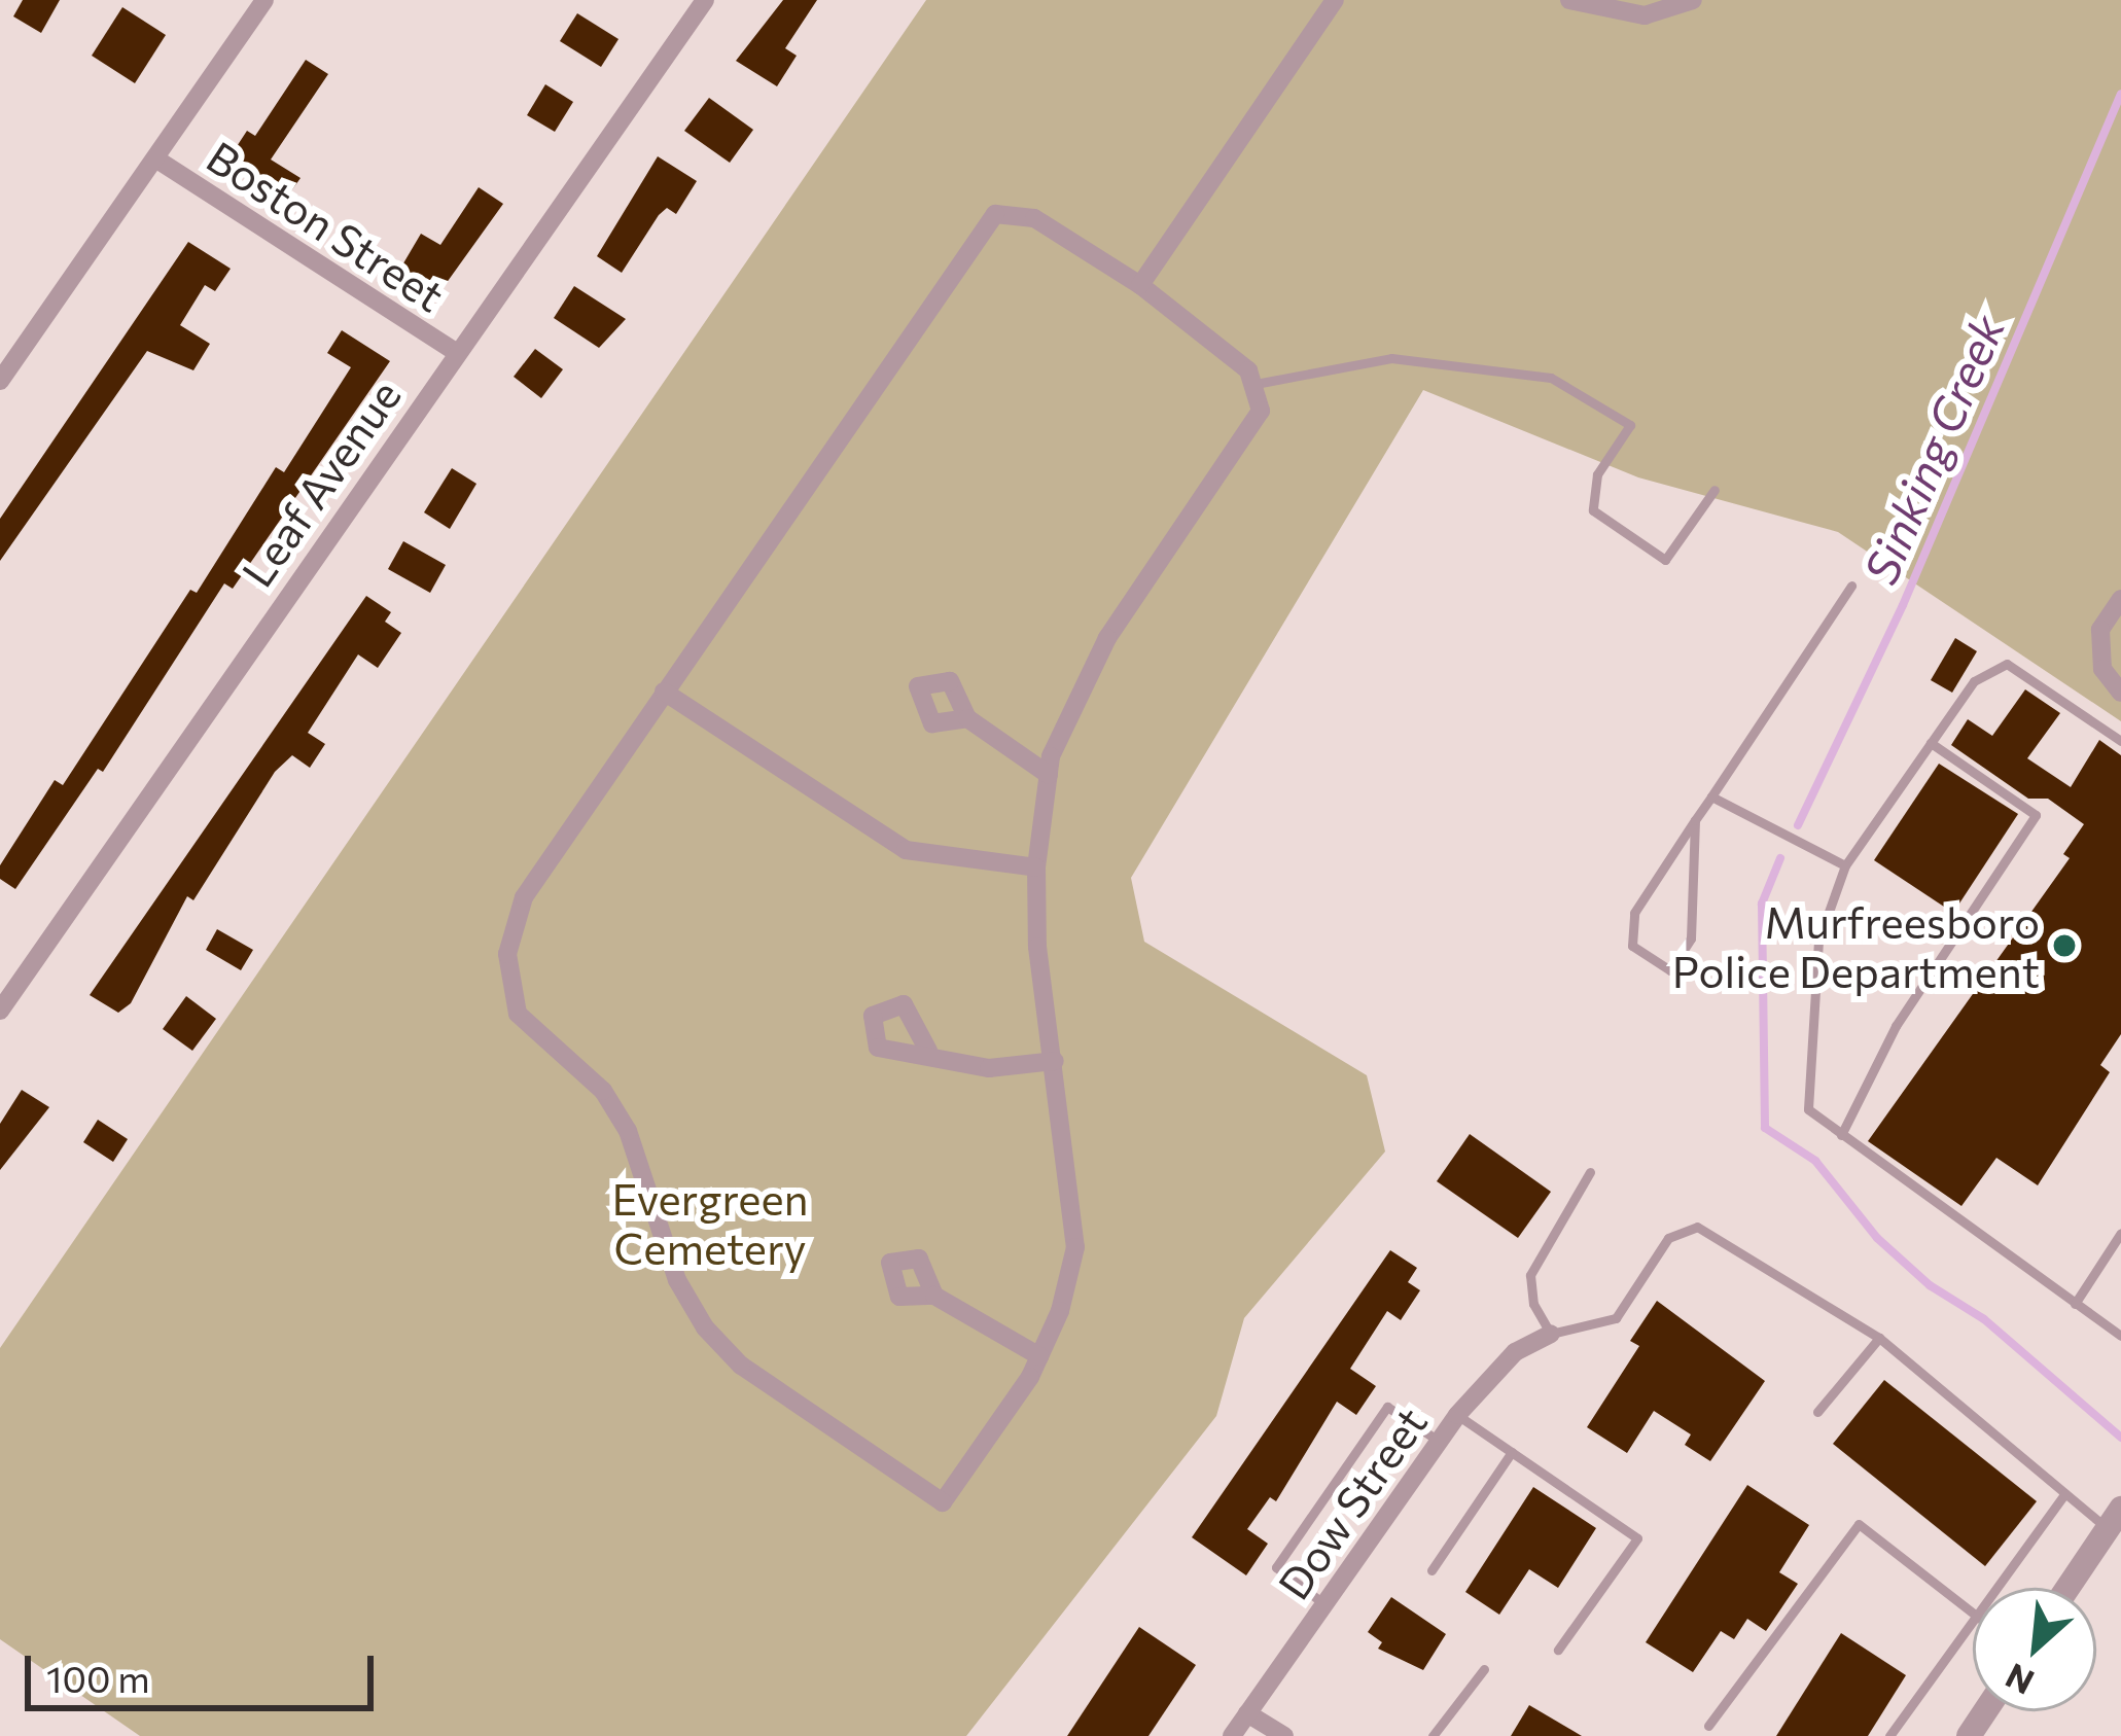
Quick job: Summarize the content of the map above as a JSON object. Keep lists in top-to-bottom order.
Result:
{
  "streets": {
    "street": ["Boston Street", "Leaf Avenue", "Dow Street"]
  },
  "crossings": [
    ["Boston Street", "Leaf Avenue"]
  ],
  "water": ["Sinking Creek"],
  "parks": ["Evergreen Cemetery"],
  "places": ["Murfreesboro Police Department"],
  "scale_bar": "100 m",
  "north": "bottom left"
}
